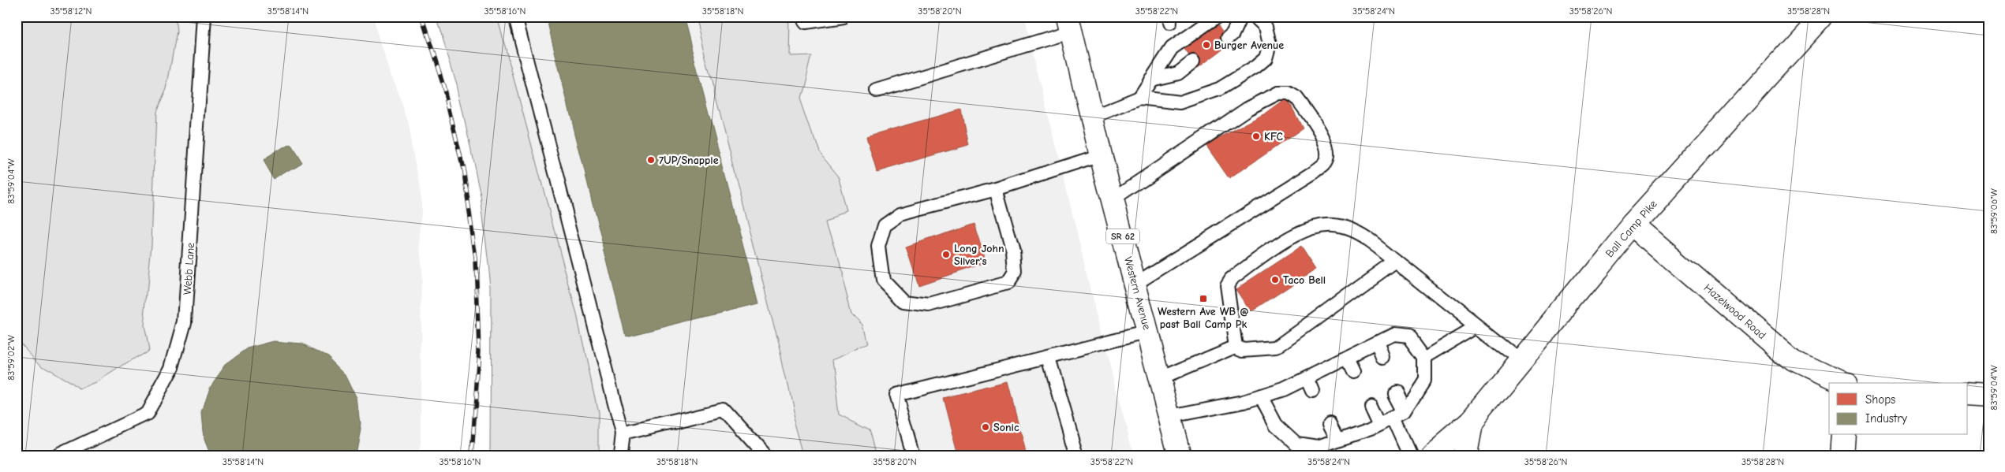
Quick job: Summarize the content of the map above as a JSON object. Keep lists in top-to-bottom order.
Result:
{
  "streets": {
    "street": [
      "Ball Camp Pike",
      "SR 62",
      "Western Avenue",
      "Hazelwood Road"
    ],
    "lane": ["Webb Lane"]
  },
  "crossings": [
    ["Ball Camp Pike", "Hazelwood Road"]
  ],
  "places": {
    "other": [
      "Burger Avenue",
      "KFC",
      "7UP/Snapple",
      "Long John Silver's",
      "Taco Bell",
      "Sonic"
    ],
    "transit": ["Western Ave WB @ past Ball Camp Pk"]
  },
  "legend": ["Shops", "Industry"],
  "coordinates": [
    "35°58'12\"N",
    "35°58'14\"N",
    "35°58'16\"N",
    "35°58'18\"N",
    "35°58'20\"N",
    "35°58'22\"N",
    "35°58'24\"N",
    "35°58'26\"N",
    "35°58'28\"N",
    "83°59'04\"W",
    "83°59'06\"W",
    "83°59'02\"W"
  ]
}
